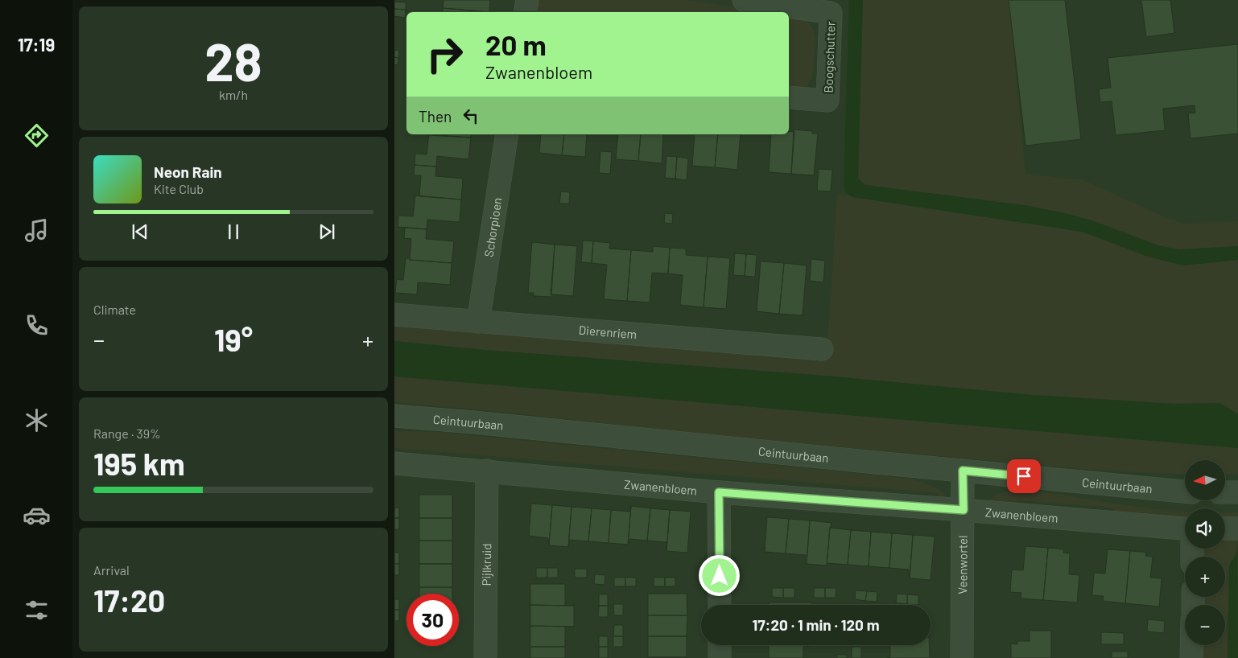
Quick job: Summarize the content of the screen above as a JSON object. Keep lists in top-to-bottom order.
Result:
{
  "streets": {
    "street": [
      "Boogschutter",
      "Schorpioen",
      "Dierenriem",
      "Ceintuurbaan",
      "Zwanenbloem",
      "Pijlkruid",
      "Veenwortel"
    ]
  },
  "crossings": [
    ["Schorpioen", "Dierenriem"],
    ["Ceintuurbaan", "Veenwortel"],
    ["Zwanenbloem", "Pijlkruid"],
    ["Zwanenbloem", "Veenwortel"]
  ],
  "north": "left",
  "page": {
    "tabs": "17:19",
    "tile": [
      ["28", "km/h"],
      "Climate",
      ["Range · 39%", "195 km"],
      ["Arrival", "17:20"]
    ],
    "turn": ["20 m", "Zwanenbloem"],
    "then": "Then",
    "song": ["Neon Rain", "Kite Club"],
    "heat": ["−", "19°", "+"],
    "map_buttons": ["+", "−"],
    "limit": "30",
    "trip": "17:20 · 1 min · 120 m"
  }
}
